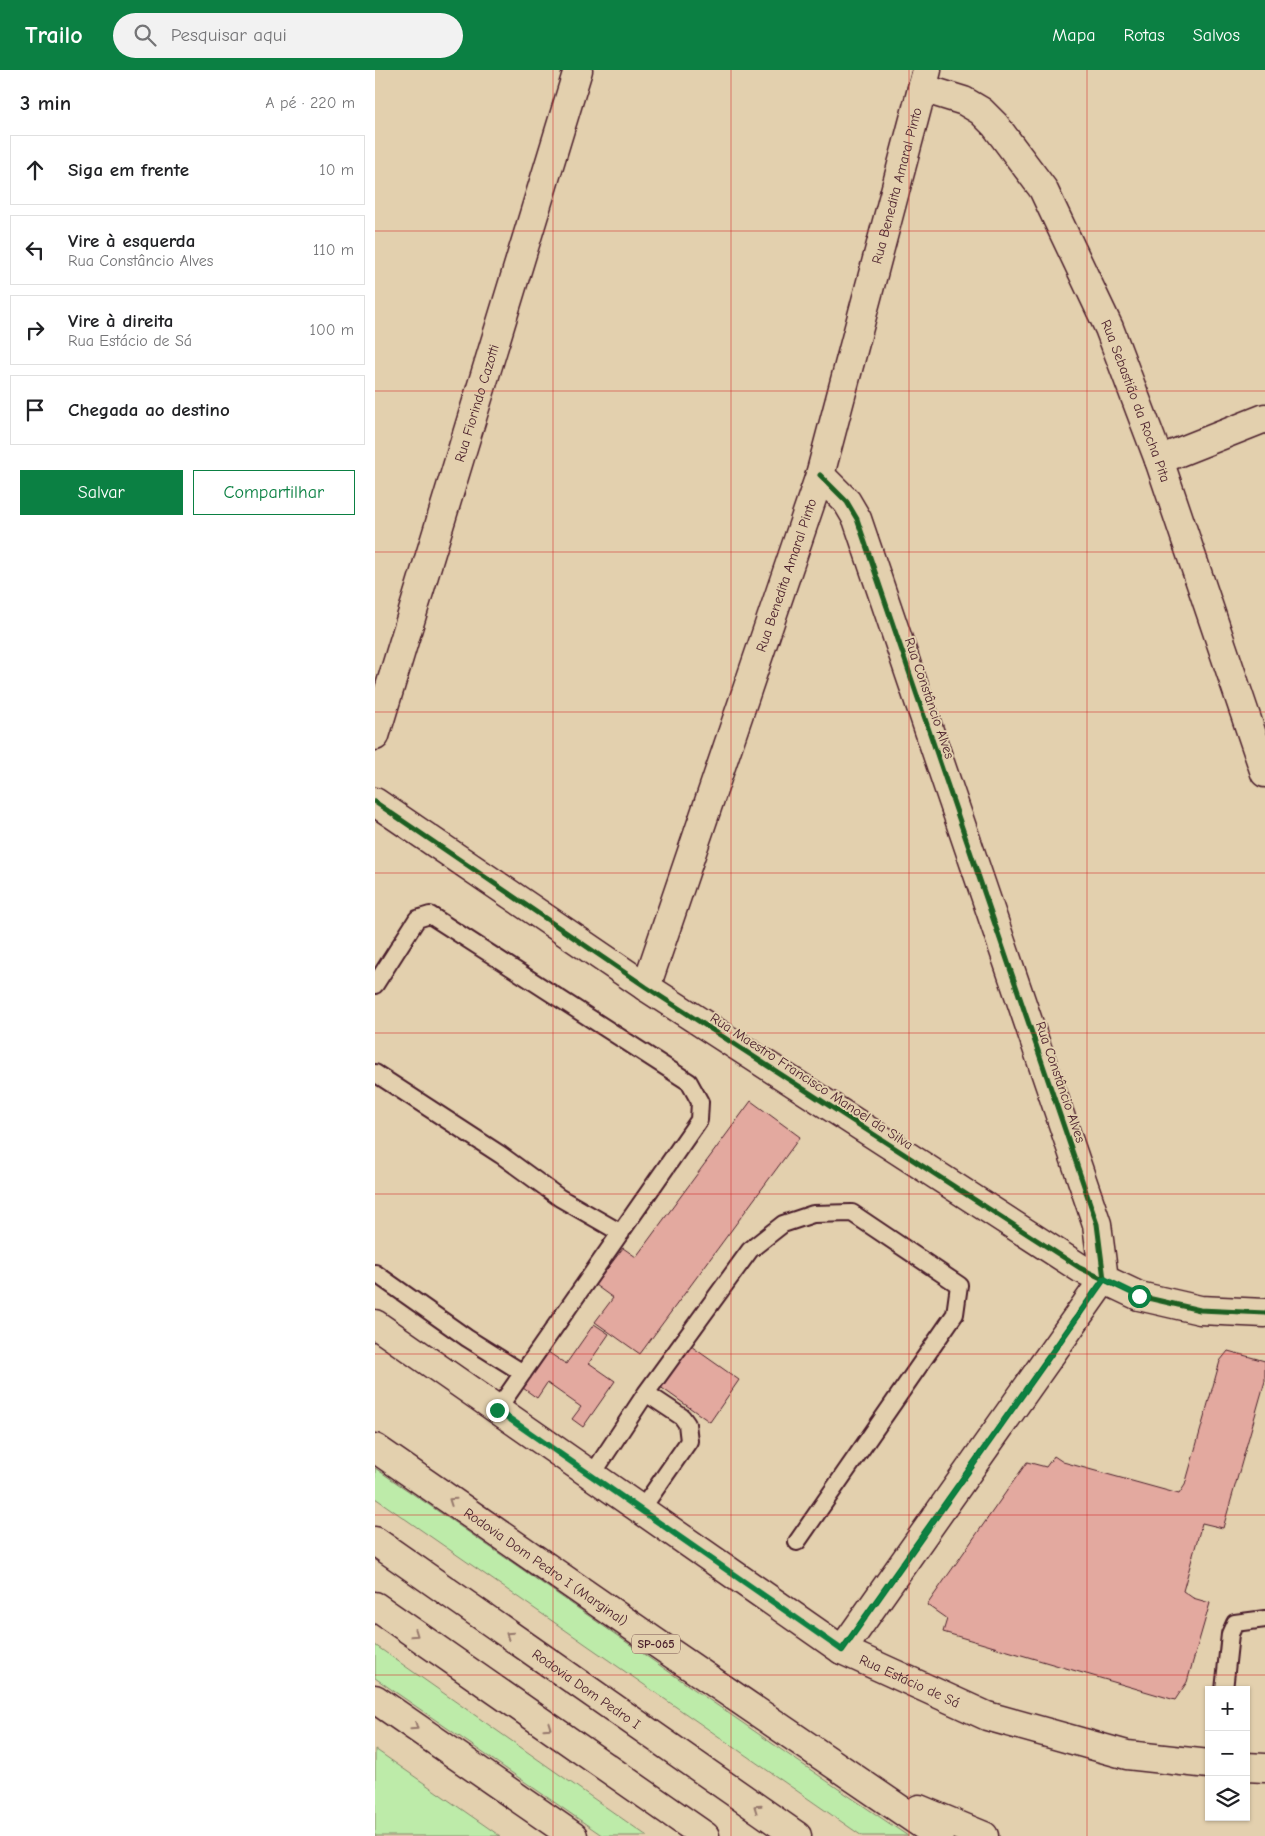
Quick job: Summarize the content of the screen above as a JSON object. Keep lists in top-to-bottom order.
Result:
{
  "streets": {
    "main road": [
      "Rua Benedita Amaral Pinto",
      "Rua Sebastião da Rocha Pita",
      "Rua Fiorindo Cazotti",
      "Rua Constâncio Alves",
      "Rua Maestro Francisco Manoel da Silva",
      "Rodovia Dom Pedro I (Marginal)",
      "SP-065",
      "Rua Estácio de Sá",
      "Rodovia Dom Pedro I"
    ]
  },
  "crossings": [
    ["Rua Benedita Amaral Pinto", "Rua Sebastião da Rocha Pita"],
    ["Rua Benedita Amaral Pinto", "Rua Constâncio Alves"],
    ["Rua Benedita Amaral Pinto", "Rua Maestro Francisco Manoel da Silva"],
    ["Rua Constâncio Alves", "Rua Maestro Francisco Manoel da Silva"]
  ],
  "page": {
    "header": "Trailo",
    "search": "Pesquisar aqui",
    "nav": ["Mapa", "Rotas", "Salvos"],
    "heading": ["3 min", "A pé · 220 m"],
    "list": [
      ["Siga em frente", "10 m"],
      ["Vire à esquerda", "Rua Constâncio Alves", "110 m"],
      ["Vire à direita", "Rua Estácio de Sá", "100 m"],
      "Chegada ao destino"
    ],
    "buttons": ["Salvar", "Compartilhar"],
    "map_buttons": ["+", "−"]
  }
}
